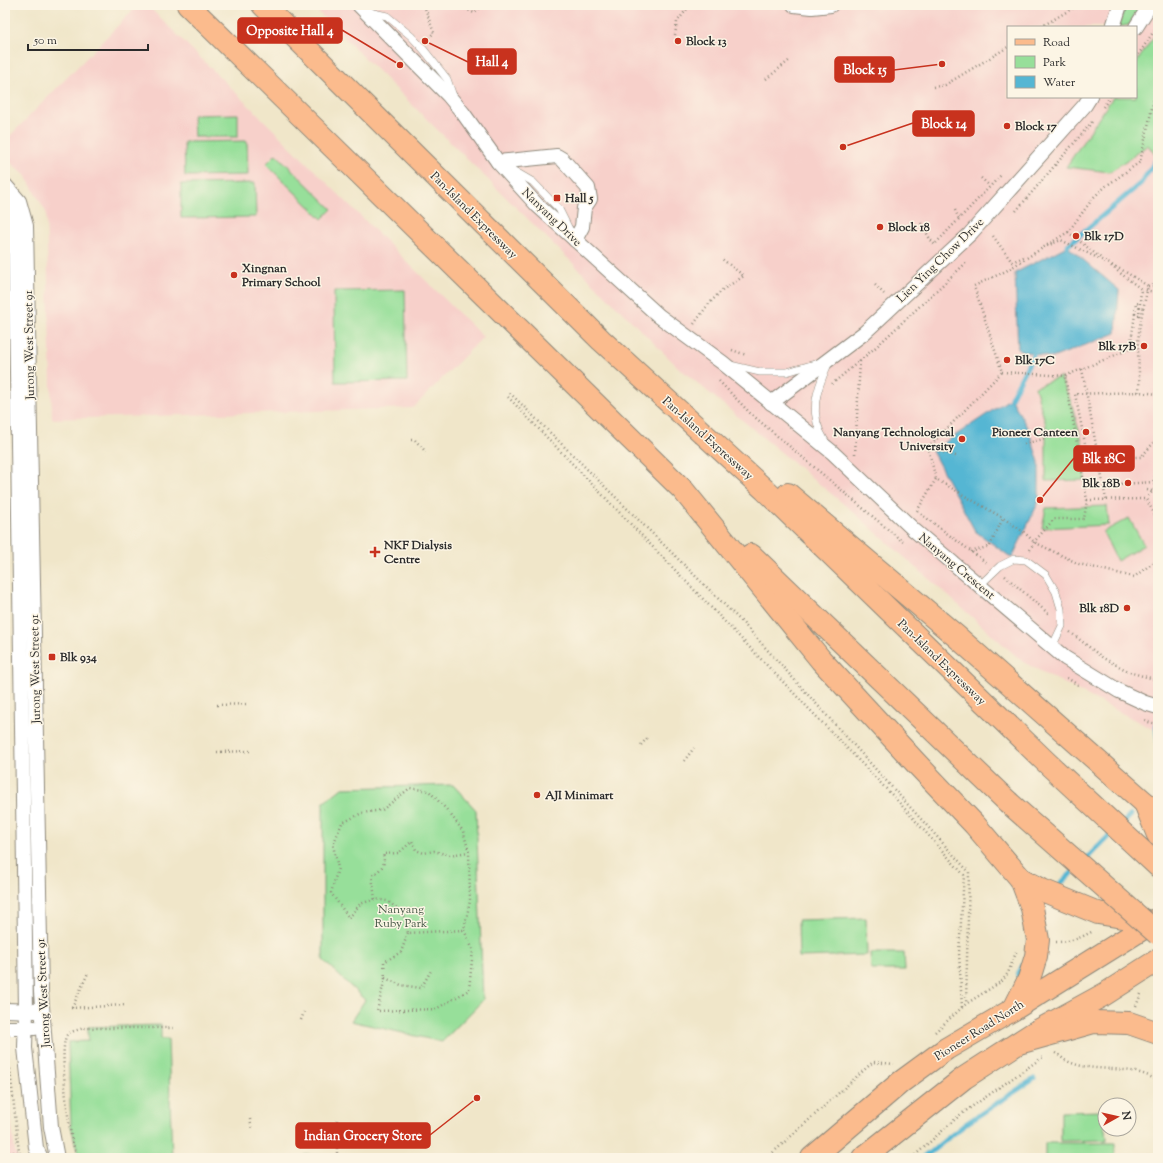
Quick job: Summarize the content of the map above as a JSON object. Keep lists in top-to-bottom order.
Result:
{
  "streets": {
    "main road": ["Pan-Island Expressway", "Pioneer Road North"],
    "street": [
      "Nanyang Drive",
      "Lien Ying Chow Drive",
      "Jurong West Street 91",
      "Nanyang Crescent"
    ]
  },
  "crossings": [
    ["Nanyang Drive", "Lien Ying Chow Drive"],
    ["Nanyang Drive", "Nanyang Crescent"],
    ["Lien Ying Chow Drive", "Nanyang Crescent"]
  ],
  "parks": ["Nanyang Ruby Park"],
  "places": {
    "other": [
      "Hall 4",
      "Block 13",
      "Block 15",
      "Opposite Hall 4",
      "Block 17",
      "Block 14",
      "Block 18",
      "Blk 17D",
      "Xingnan Primary School",
      "Blk 17B",
      "Blk 17C",
      "Pioneer Canteen",
      "Nanyang Technological University",
      "Blk 18B",
      "Blk 18C",
      "Blk 18D",
      "AJI Minimart",
      "Indian Grocery Store"
    ],
    "transit": ["Hall 5", "Blk 934"],
    "health": ["NKF Dialysis Centre"]
  },
  "legend": ["Road", "Park", "Water"],
  "scale_bar": "50 m",
  "north": "right"
}
